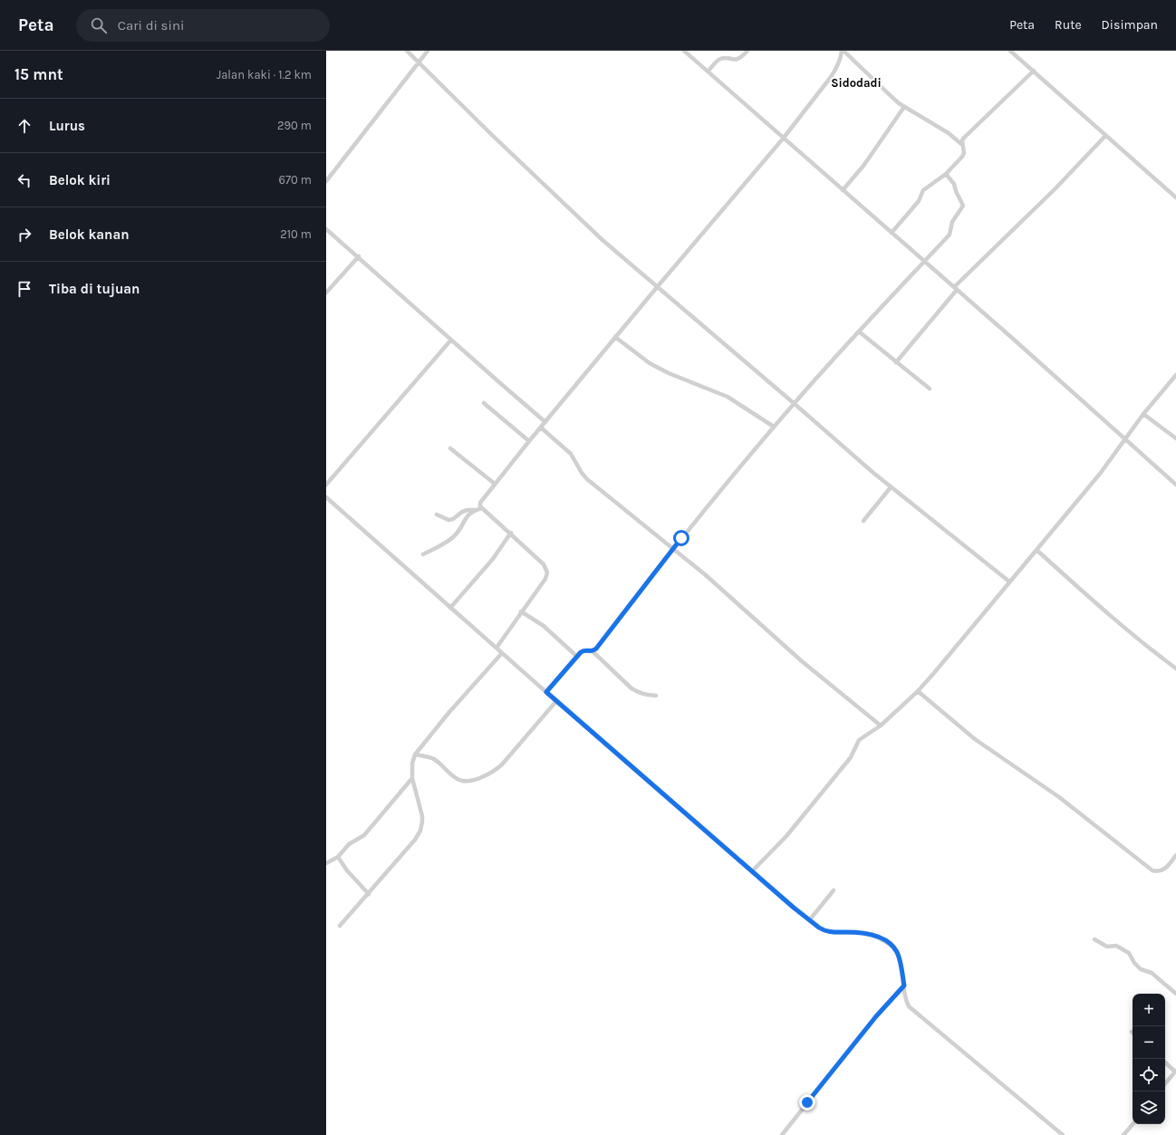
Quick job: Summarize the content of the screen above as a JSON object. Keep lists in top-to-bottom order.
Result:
{
  "districts": ["Sidodadi"],
  "page": {
    "header": "Peta",
    "search": "Cari di sini",
    "nav": ["Peta", "Rute", "Disimpan"],
    "heading": ["15 mnt", "Jalan kaki · 1.2 km"],
    "list": [
      ["Lurus", "290 m"],
      ["Belok kiri", "670 m"],
      ["Belok kanan", "210 m"],
      "Tiba di tujuan"
    ],
    "map_buttons": ["+", "−"]
  }
}
